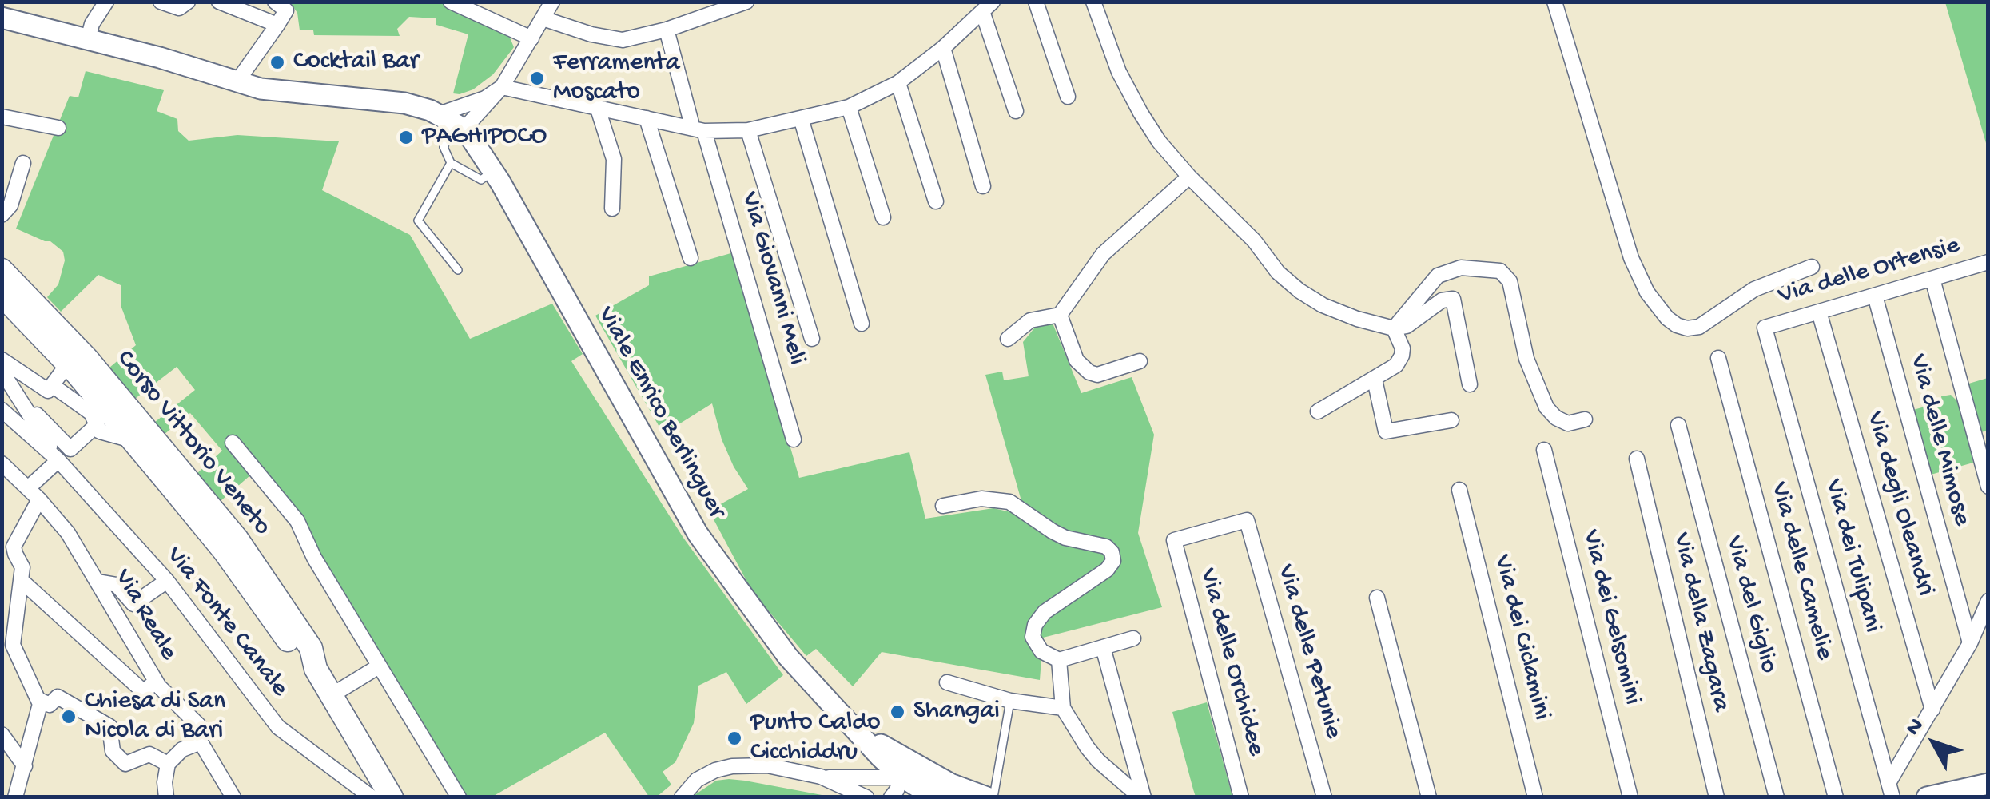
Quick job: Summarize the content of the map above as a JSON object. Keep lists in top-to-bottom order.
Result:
{
  "streets": {
    "main road": ["Viale Enrico Berlinguer", "Corso Vittorio Veneto"],
    "street": [
      "Via delle Ortensie",
      "Via Giovanni Meli",
      "Via delle Mimose",
      "Via degli Oleandri",
      "Via dei Tulipani",
      "Via delle Camelie",
      "Via del Giglio",
      "Via Reale",
      "Via dei Gelsomini",
      "Via Fonte Canale",
      "Via della Zagara",
      "Via dei Ciclamini",
      "Via delle Petunie",
      "Via delle Orchidee"
    ]
  },
  "crossings": [
    ["Via delle Ortensie", "Via delle Mimose"],
    ["Via delle Ortensie", "Via degli Oleandri"],
    ["Via delle Ortensie", "Via dei Tulipani"],
    ["Via delle Petunie", "Via delle Orchidee"]
  ],
  "places": [
    "Cocktail Bar",
    "Ferramenta Moscato",
    "PAGHIPOCO",
    "Shangai",
    "Chiesa di San Nicola di Bari",
    "Punto Caldo Cicchiddru"
  ],
  "north": "top left"
}
